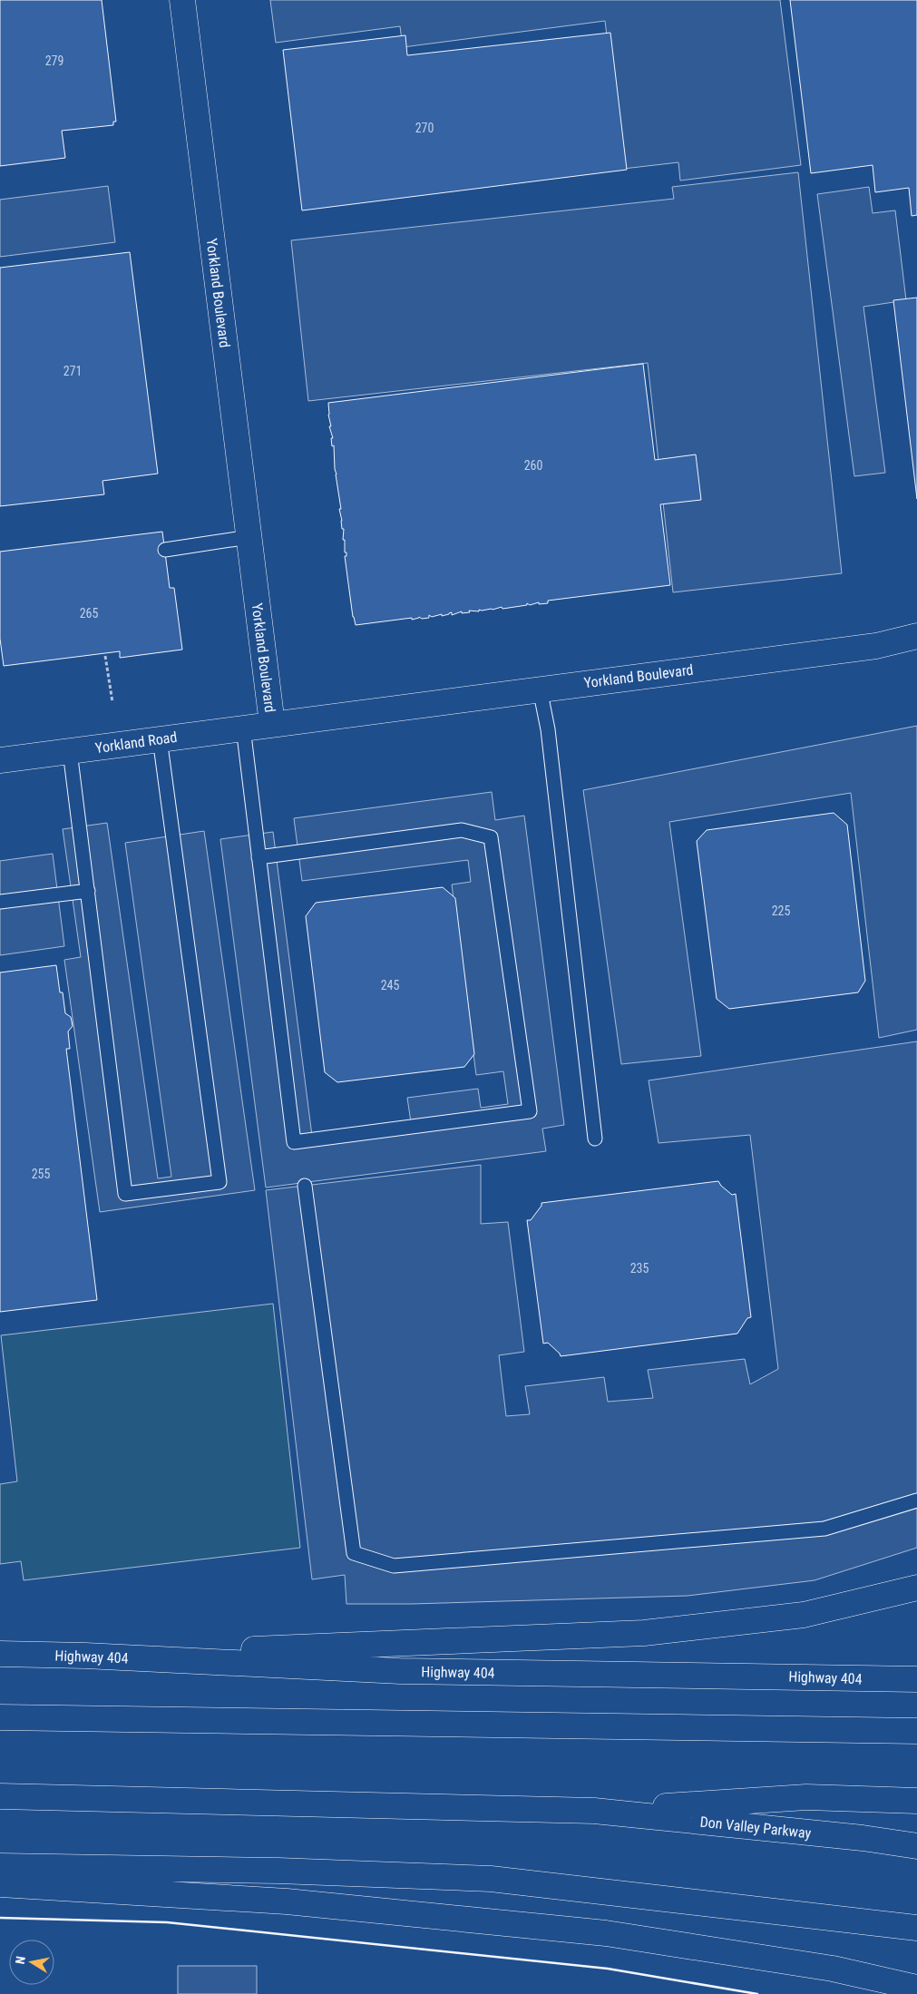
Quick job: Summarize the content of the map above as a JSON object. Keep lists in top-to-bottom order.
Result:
{
  "streets": {
    "main road": [
      "Yorkland Boulevard",
      "Yorkland Road",
      "Highway 404",
      "Don Valley Parkway"
    ]
  },
  "crossings": [
    ["Yorkland Boulevard", "Yorkland Road"]
  ],
  "house_numbers": [
    "279",
    "270",
    "271",
    "260",
    "265",
    "225",
    "245",
    "255",
    "235"
  ],
  "north": "left"
}
